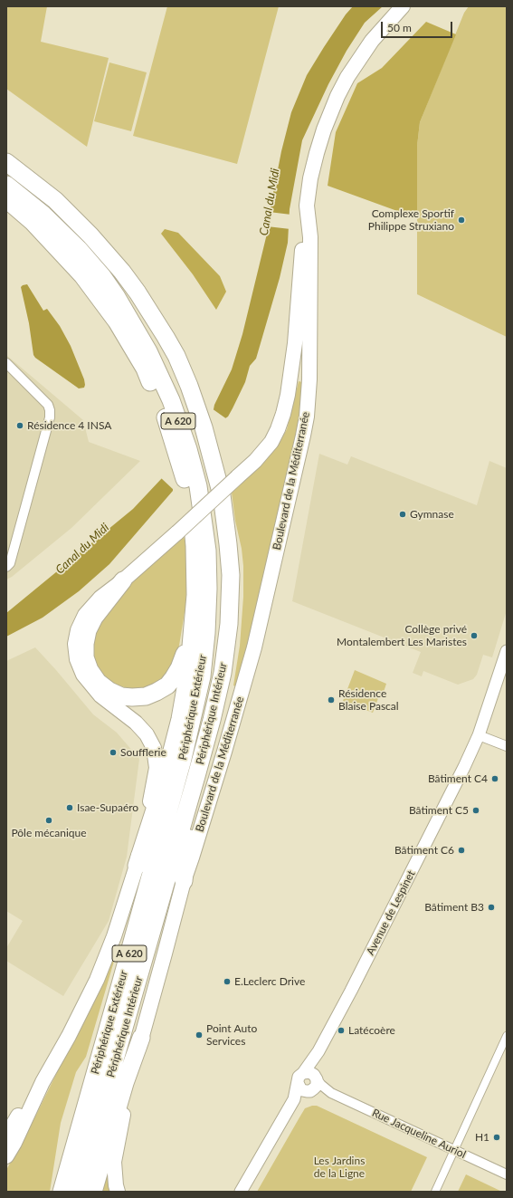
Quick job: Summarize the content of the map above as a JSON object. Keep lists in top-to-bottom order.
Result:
{
  "streets": {
    "highway": ["A 620", "Périphérique Extérieur", "Périphérique Intérieur"],
    "main road": ["Boulevard de la Méditerranée"],
    "street": ["Avenue de Lespinet", "Rue Jacqueline Auriol"]
  },
  "crossings": [
    ["Avenue de Lespinet", "Rue Jacqueline Auriol"]
  ],
  "water": ["Canal du Midi"],
  "parks": ["Les Jardins de la Ligne"],
  "places": [
    "Complexe Sportif Philippe Struxiano",
    "Résidence 4 INSA",
    "Gymnase",
    "Collège privé Montalembert Les Maristes",
    "Résidence Blaise Pascal",
    "Soufflerie",
    "Bâtiment C4",
    "Isae-Supaéro",
    "Bâtiment C5",
    "Pôle mécanique",
    "Bâtiment C6",
    "Bâtiment B3",
    "E.Leclerc Drive",
    "Latécoère",
    "Point Auto Services",
    "H1"
  ],
  "scale_bar": "50 m"
}
